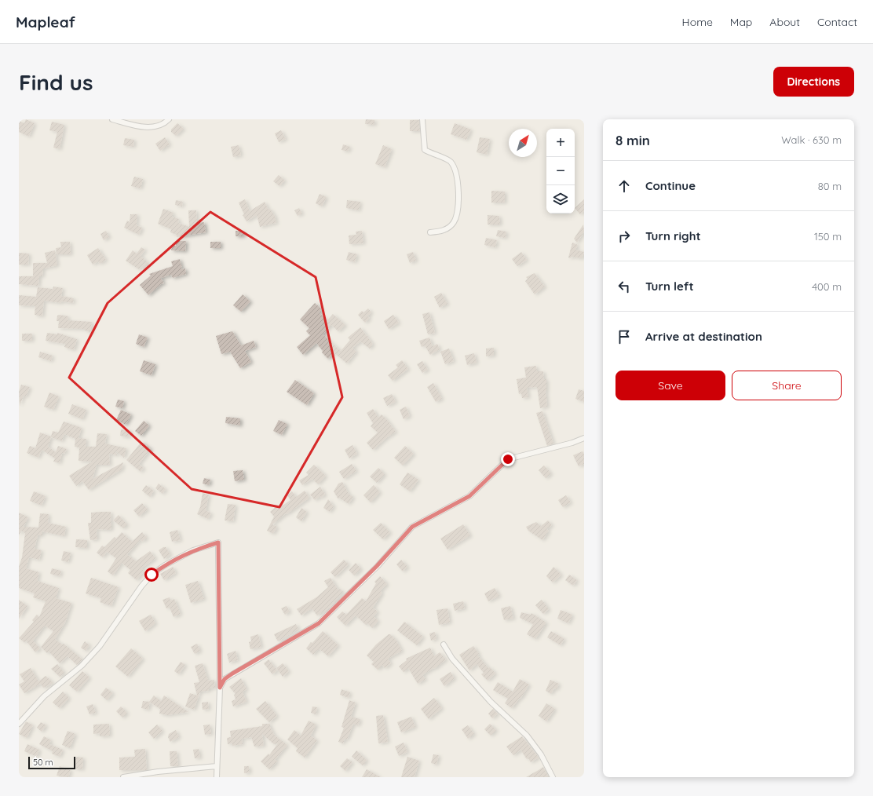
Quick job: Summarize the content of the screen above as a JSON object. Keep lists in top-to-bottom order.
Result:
{
  "scale_bar": "50 m",
  "north": "top right",
  "page": {
    "header": "Mapleaf",
    "nav": [
      "Home",
      "Map",
      "About",
      "Contact"
    ],
    "buttons": [
      "Directions",
      ["Save", "Share"]
    ],
    "title": "Find us",
    "heading": ["8 min", "Walk · 630 m"],
    "map_buttons": ["+", "−"],
    "list": [
      ["Continue", "80 m"],
      ["Turn right", "150 m"],
      ["Turn left", "400 m"],
      "Arrive at destination"
    ],
    "scale": "50 m"
  }
}
